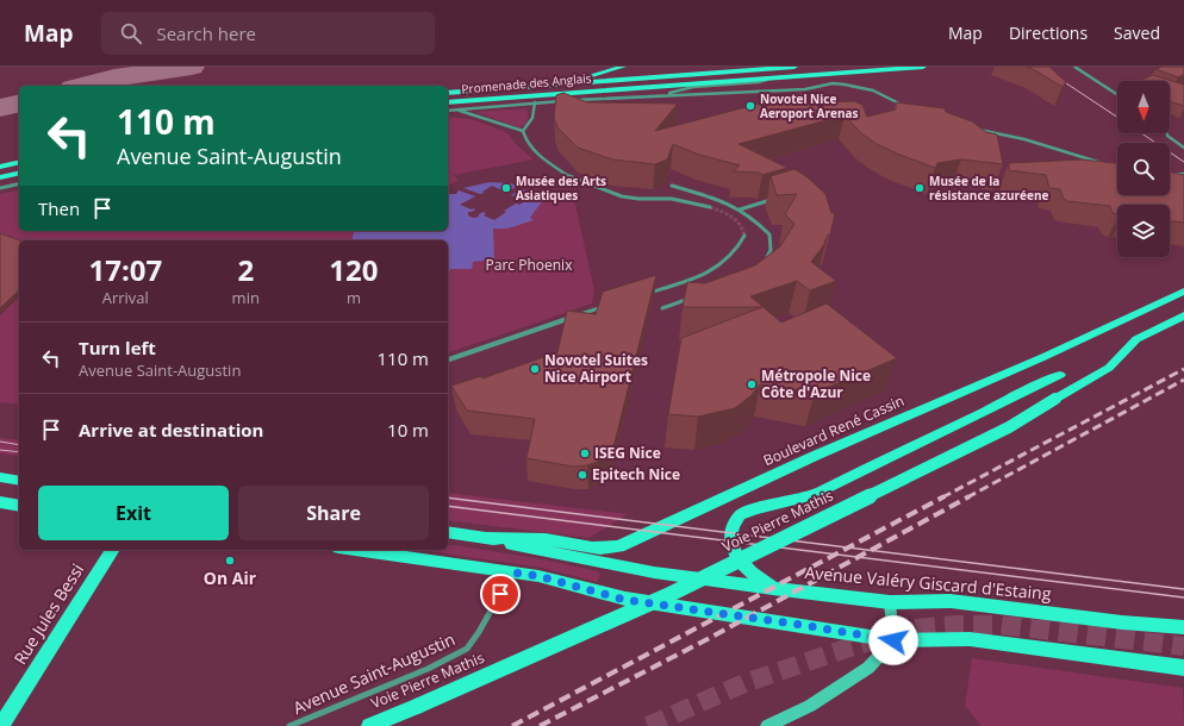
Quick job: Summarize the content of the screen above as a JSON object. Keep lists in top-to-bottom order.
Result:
{
  "streets": {
    "main road": [
      "Promenade des Anglais",
      "Boulevard René Cassin",
      "Voie Pierre Mathis",
      "Avenue Valéry Giscard d'Estaing",
      "Rue Jules Bessi"
    ],
    "street": ["Avenue Saint-Augustin"]
  },
  "crossings": [
    ["Boulevard René Cassin", "Avenue Valéry Giscard d'Estaing"]
  ],
  "parks": ["Parc Phoenix"],
  "places": [
    "Novotel Nice Aeroport Arenas",
    "Musée des Arts Asiatiques",
    "Musée de la résistance azuréene",
    "Novotel Suites Nice Airport",
    "Métropole Nice Côte d'Azur",
    "ISEG Nice",
    "Epitech Nice",
    "On Air"
  ],
  "north": "bottom",
  "page": {
    "header": "Map",
    "search": "Search here",
    "nav": ["Map", "Directions", "Saved"],
    "turn": ["110 m", "Avenue Saint-Augustin"],
    "then": "Then",
    "eta": [
      "17:07",
      "Arrival",
      "2",
      "min",
      "120",
      "m"
    ],
    "list": [
      {
        "name": "Turn left",
        "note": "Avenue Saint-Augustin",
        "value": "110 m"
      },
      {
        "name": "Arrive at destination",
        "value": "10 m"
      }
    ],
    "buttons": ["Exit", "Share"]
  }
}
